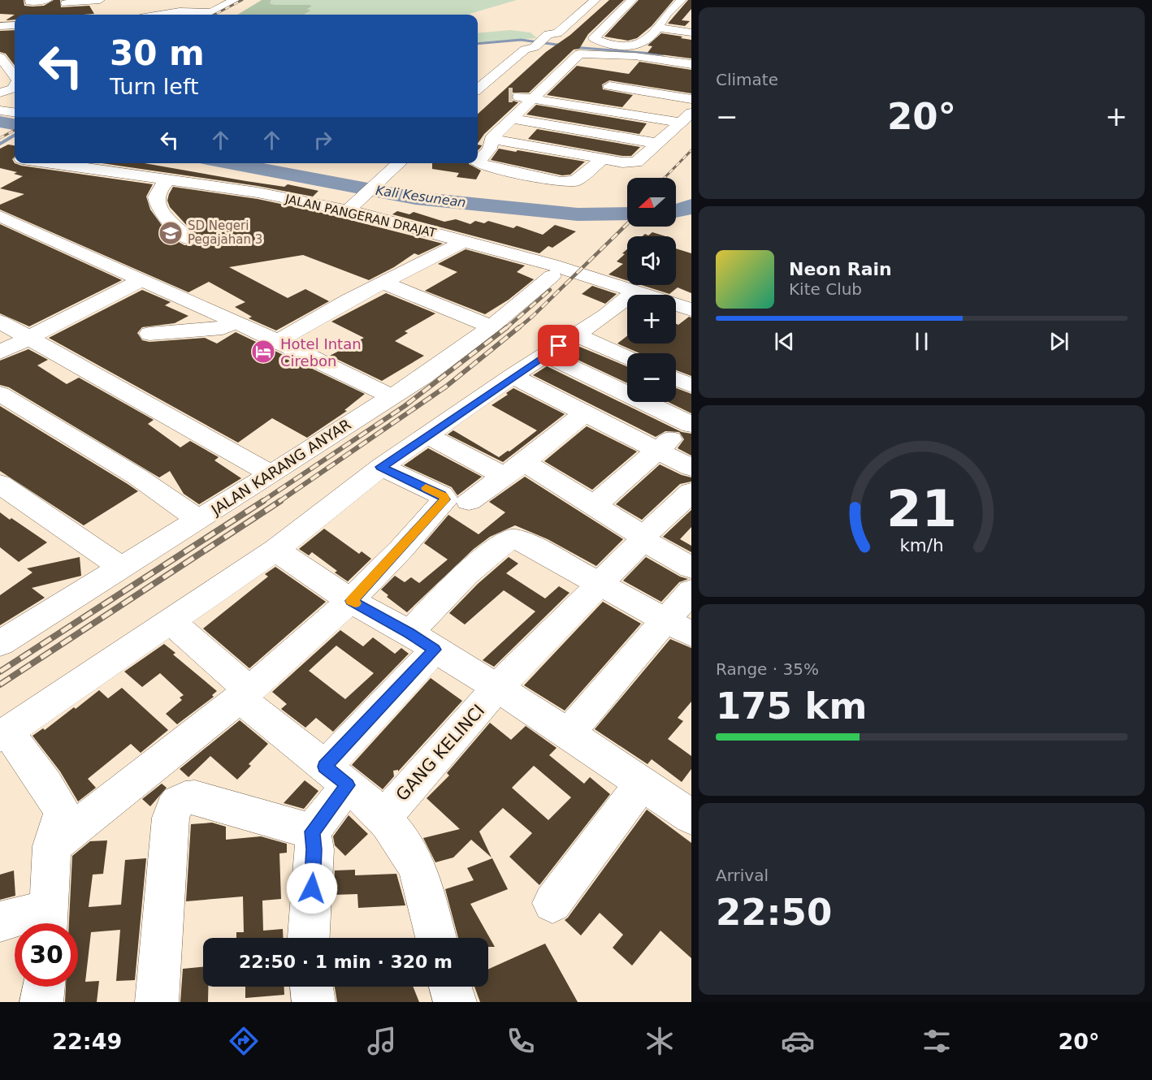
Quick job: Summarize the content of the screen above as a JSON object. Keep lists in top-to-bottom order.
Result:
{
  "streets": {
    "street": ["JALAN PANGERAN DRAJAT", "JALAN KARANG ANYAR", "GANG KELINCI"]
  },
  "water": ["Kali Kesunean"],
  "places": {
    "school or university": ["SD Negeri Pegajahan 3"],
    "hotel": ["Hotel Intan Cirebon"]
  },
  "north": "left",
  "page": {
    "tile": [
      "Climate",
      ["Range · 35%", "175 km"],
      ["Arrival", "22:50"]
    ],
    "turn": ["30 m", "Turn left"],
    "heat": ["−", "20°", "+"],
    "map_buttons": ["+", "−"],
    "song": ["Neon Rain", "Kite Club"],
    "limit": "30",
    "trip": "22:50 · 1 min · 320 m",
    "tabs": ["22:49", "20°"],
    "gauge": ["21", "km/h"]
  }
}
